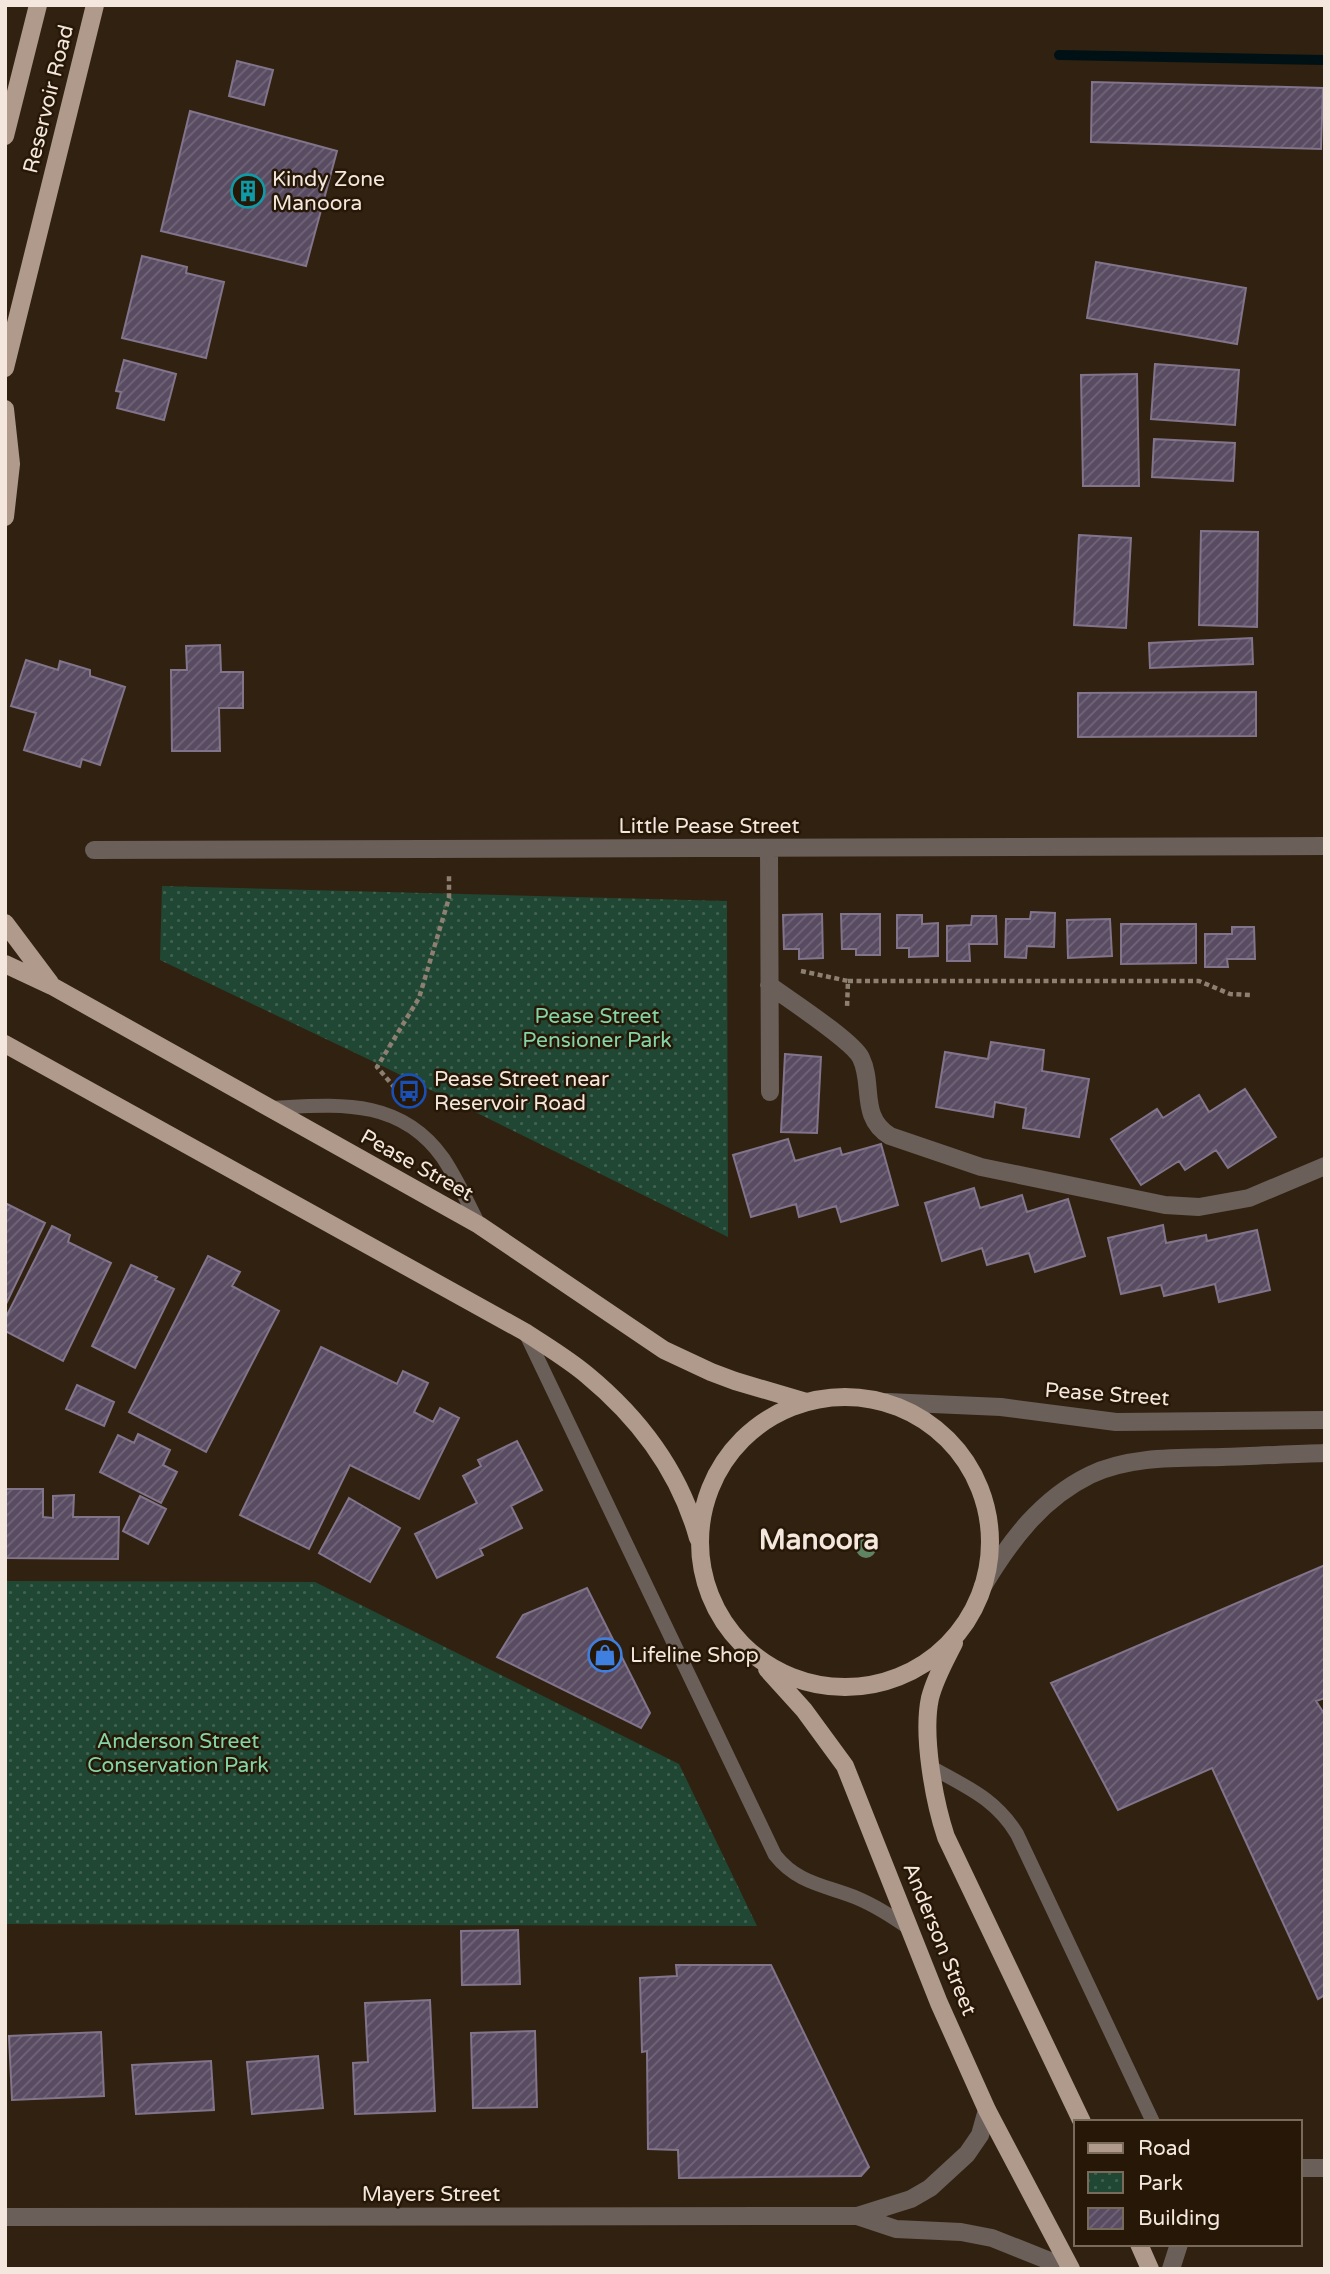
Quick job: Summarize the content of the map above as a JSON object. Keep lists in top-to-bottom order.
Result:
{
  "streets": {
    "main road": ["Reservoir Road", "Pease Street", "Anderson Street"],
    "street": ["Little Pease Street", "Mayers Street"]
  },
  "crossings": [
    ["Anderson Street", "Mayers Street"]
  ],
  "districts": ["Manoora"],
  "parks": ["Pease Street Pensioner Park", "Anderson Street Conservation Park"],
  "places": {
    "building": ["Kindy Zone Manoora"],
    "bus stop": ["Pease Street near Reservoir Road"],
    "shop": ["Lifeline Shop"]
  },
  "legend": ["Road", "Park", "Building"]
}
